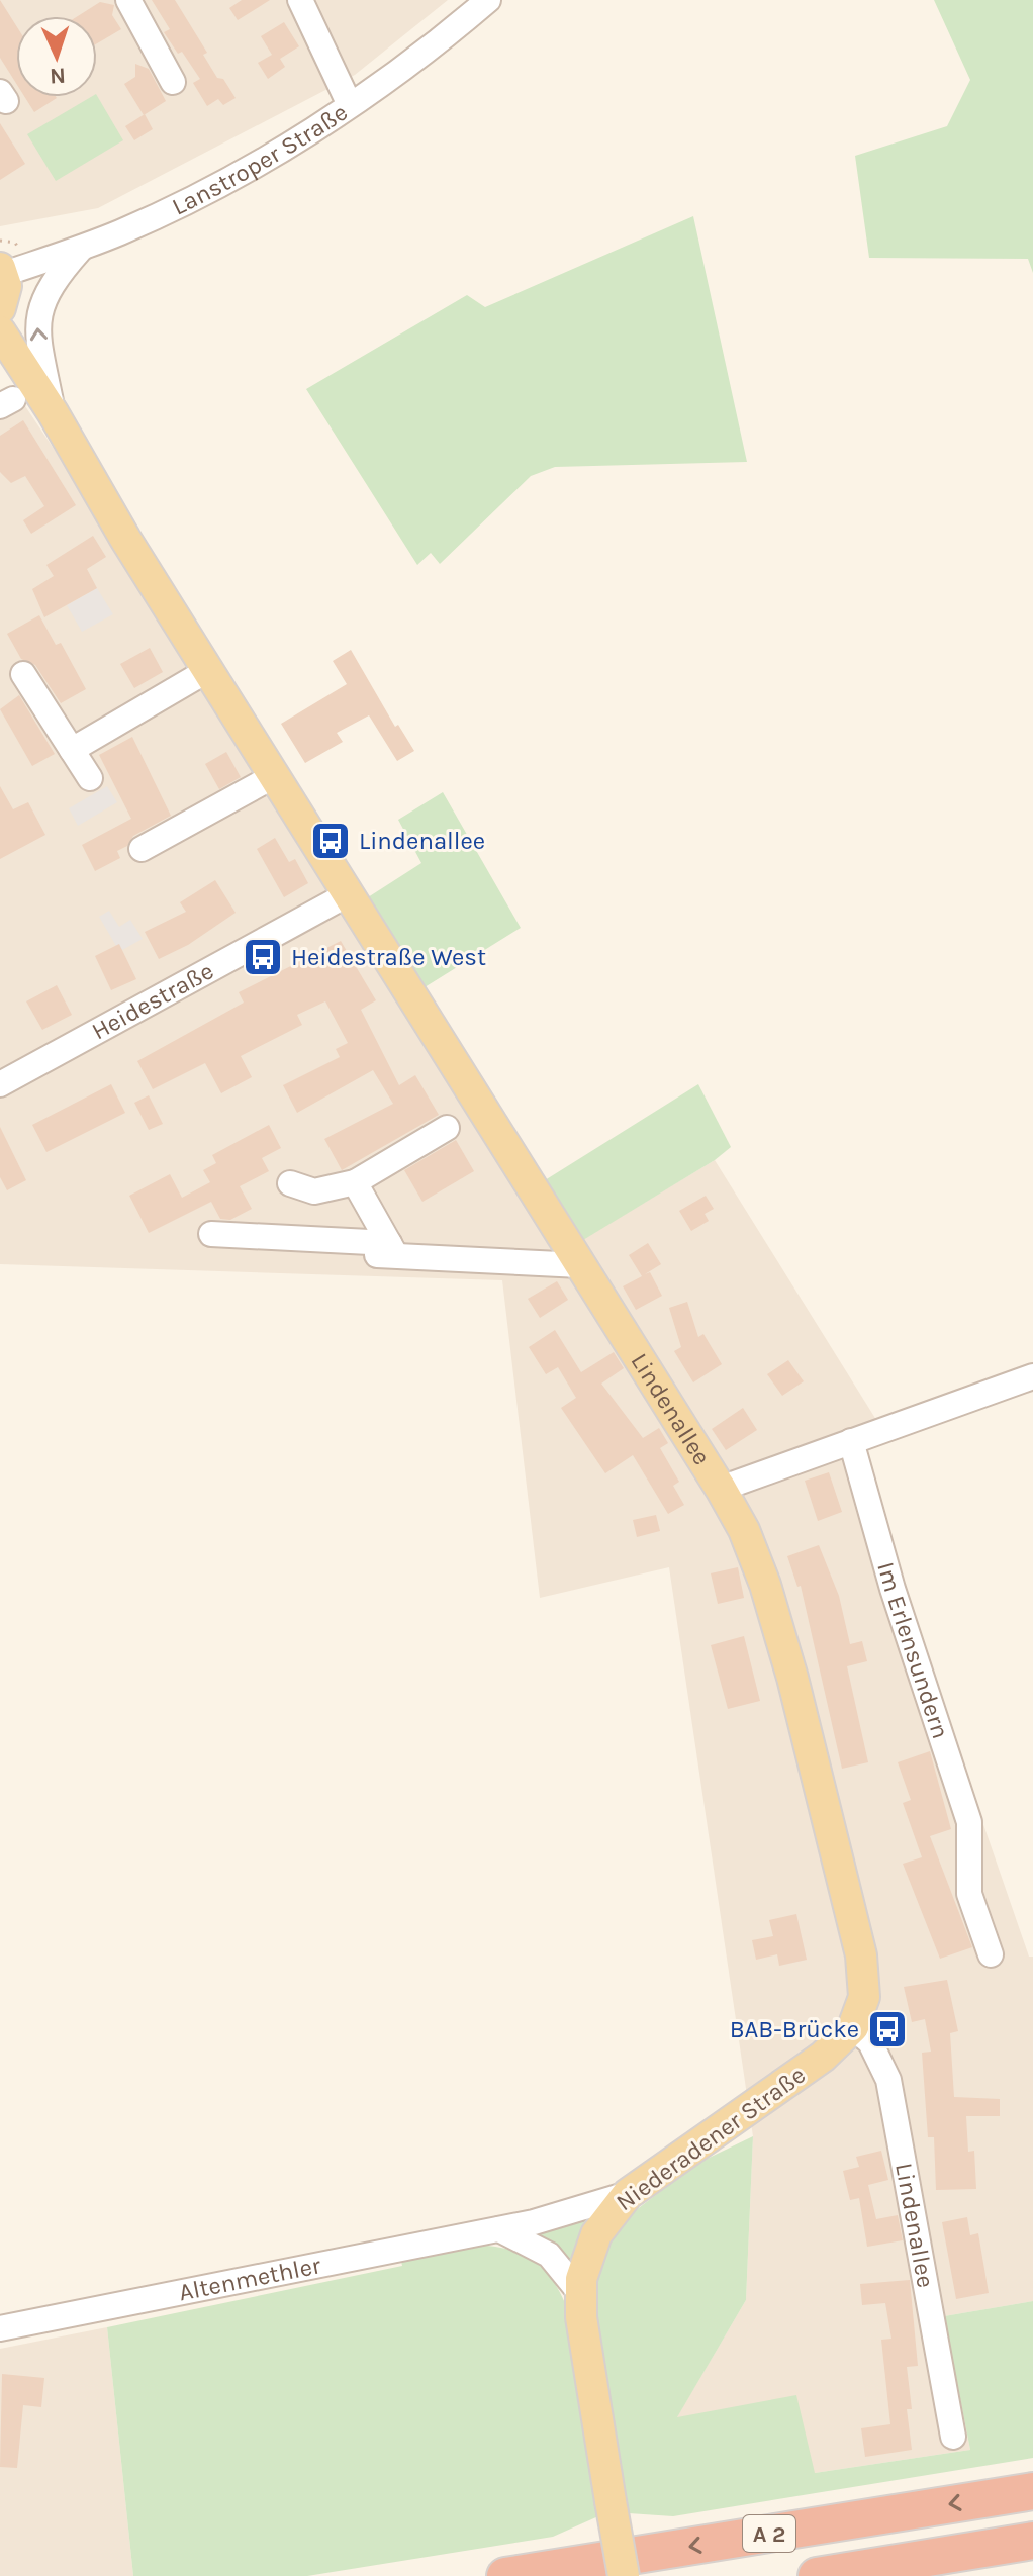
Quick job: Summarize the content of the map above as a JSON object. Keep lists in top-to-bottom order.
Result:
{
  "streets": {
    "highway": ["A 2"],
    "main road": ["Lindenallee", "Niederadener Straße"],
    "street": [
      "Lanstroper Straße",
      "Heidestraße",
      "Im Erlensundern",
      "Altenmethler"
    ]
  },
  "crossings": [
    ["Lanstroper Straße", "Lindenallee"],
    ["Heidestraße", "Lindenallee"],
    ["Lindenallee", "Niederadener Straße"],
    ["Niederadener Straße", "Altenmethler"]
  ],
  "places": {
    "bus stop": ["Lindenallee", "Heidestraße West", "BAB-Brücke"]
  },
  "north": "bottom"
}
